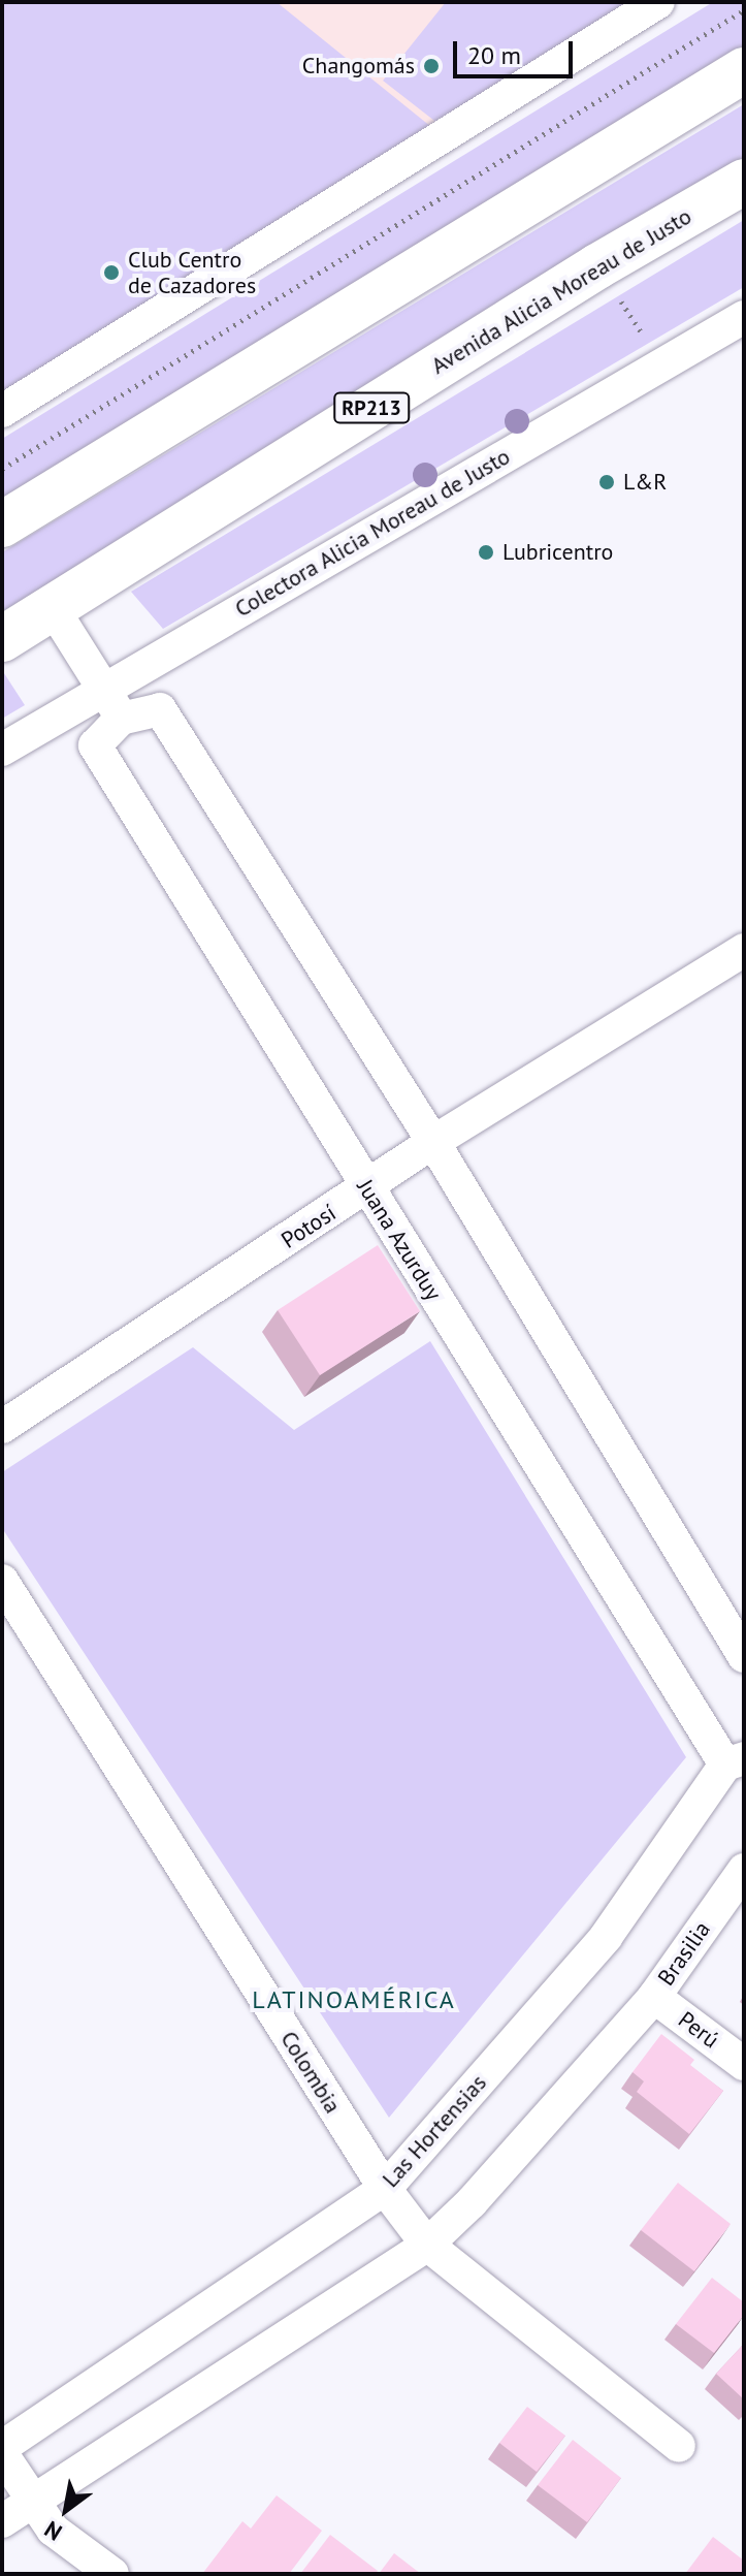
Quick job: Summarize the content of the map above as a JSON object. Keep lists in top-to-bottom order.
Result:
{
  "streets": {
    "main road": ["Avenida Alicia Moreau de Justo", "RP213"],
    "street": [
      "Colectora Alicia Moreau de Justo",
      "Potosí",
      "Juana Azurduy",
      "Brasilia",
      "Perú",
      "Colombia",
      "Las Hortensias"
    ]
  },
  "crossings": [
    ["Potosí", "Juana Azurduy"],
    ["Juana Azurduy", "Las Hortensias"],
    ["Brasilia", "Perú"],
    ["Colombia", "Las Hortensias"]
  ],
  "districts": ["LATINOAMÉRICA"],
  "places": [
    "Changomás",
    "Club Centro de Cazadores",
    "L&R",
    "Lubricentro"
  ],
  "scale_bar": "20 m",
  "north": "bottom left"
}
